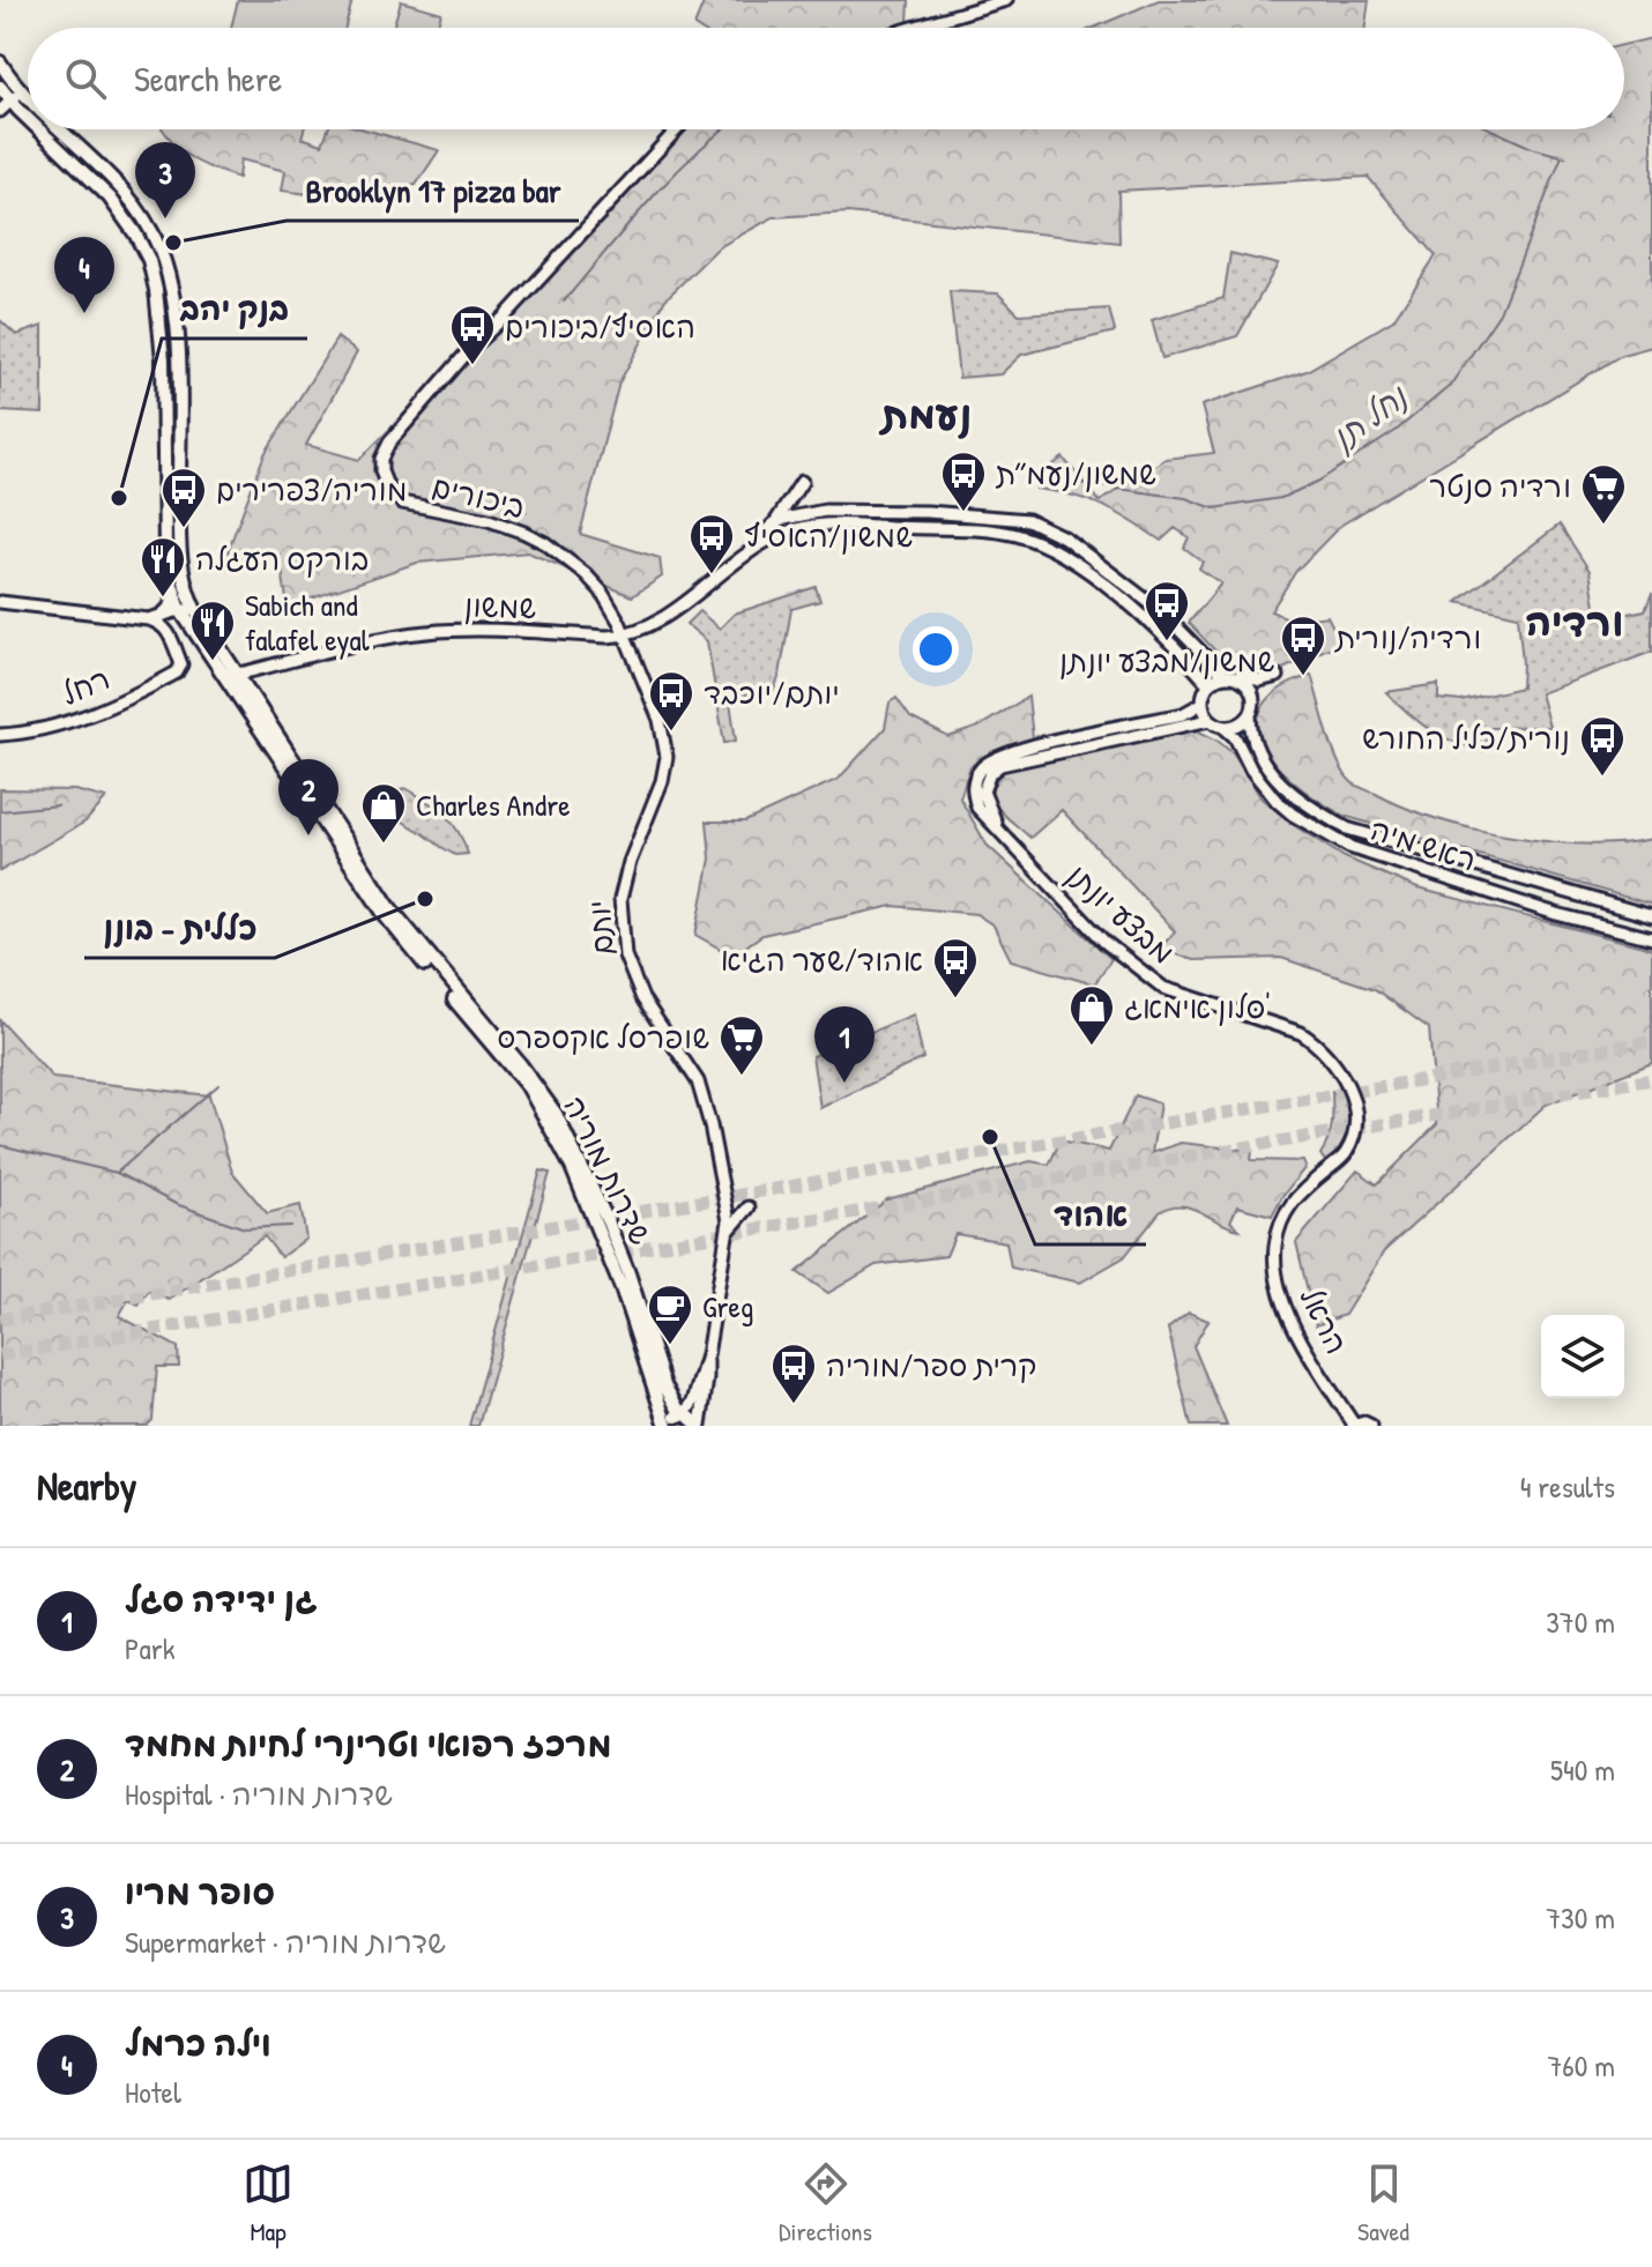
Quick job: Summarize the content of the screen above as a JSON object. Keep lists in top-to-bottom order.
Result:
{
  "streets": {
    "main road": ["שדרות מוריה"],
    "street": [
      "ביכורים",
      "שמשון",
      "רחל",
      "ראש מיה",
      "מבצע יונתן",
      "יותם",
      "הראל"
    ]
  },
  "crossings": [
    ["ביכורים", "שמשון"],
    ["ביכורים", "יותם"],
    ["שמשון", "ראש מיה"],
    ["שמשון", "מבצע יונתן"],
    ["שמשון", "יותם"],
    ["שמשון", "שדרות מוריה"],
    ["ראש מיה", "מבצע יונתן"],
    ["מבצע יונתן", "הראל"],
    ["יותם", "שדרות מוריה"]
  ],
  "districts": ["נעמת", "ורדיה"],
  "water": ["נחל תן"],
  "places": {
    "other": [
      "Brooklyn 17 pizza bar",
      "בנק יהב",
      "כללית - בונן",
      "אהוד"
    ],
    "bus stop": [
      "האסיף/ביכורים",
      "שמשון/נעמ״ת",
      "מוריה/צפרירים",
      "שמשון/האסיף",
      "שמשון/מבצע יונתן",
      "ורדיה/נורית",
      "יותם/יוכבד",
      "נורית/כליל החורש",
      "אהוד/שער הגיא",
      "קרית ספר/מוריה"
    ],
    "supermarket": ["ורדיה סנטר", "שופרסל אקספרס"],
    "restaurant": ["בורקס העגלה", "Sabich and falafel eyal"],
    "shop": ["Charles Andre", "סלון אימאג'"],
    "cafe": ["Greg"]
  },
  "page": {
    "search": "Search here",
    "pins": [
      "3",
      "4",
      "2",
      "1"
    ],
    "heading": ["Nearby", "4 results"],
    "list": [
      {
        "mark": "1",
        "name": "גן ידידה סגל",
        "note": "Park",
        "value": "370 m"
      },
      {
        "mark": "2",
        "name": "מרכז רפואי וטרינרי לחיות מחמד",
        "note": "Hospital · שדרות מוריה",
        "value": "540 m"
      },
      {
        "mark": "3",
        "name": "סופר מריו",
        "note": "Supermarket · שדרות מוריה",
        "value": "730 m"
      },
      {
        "mark": "4",
        "name": "וילה כרמל",
        "note": "Hotel",
        "value": "760 m"
      }
    ],
    "nav": ["Map", "Directions", "Saved"]
  }
}
